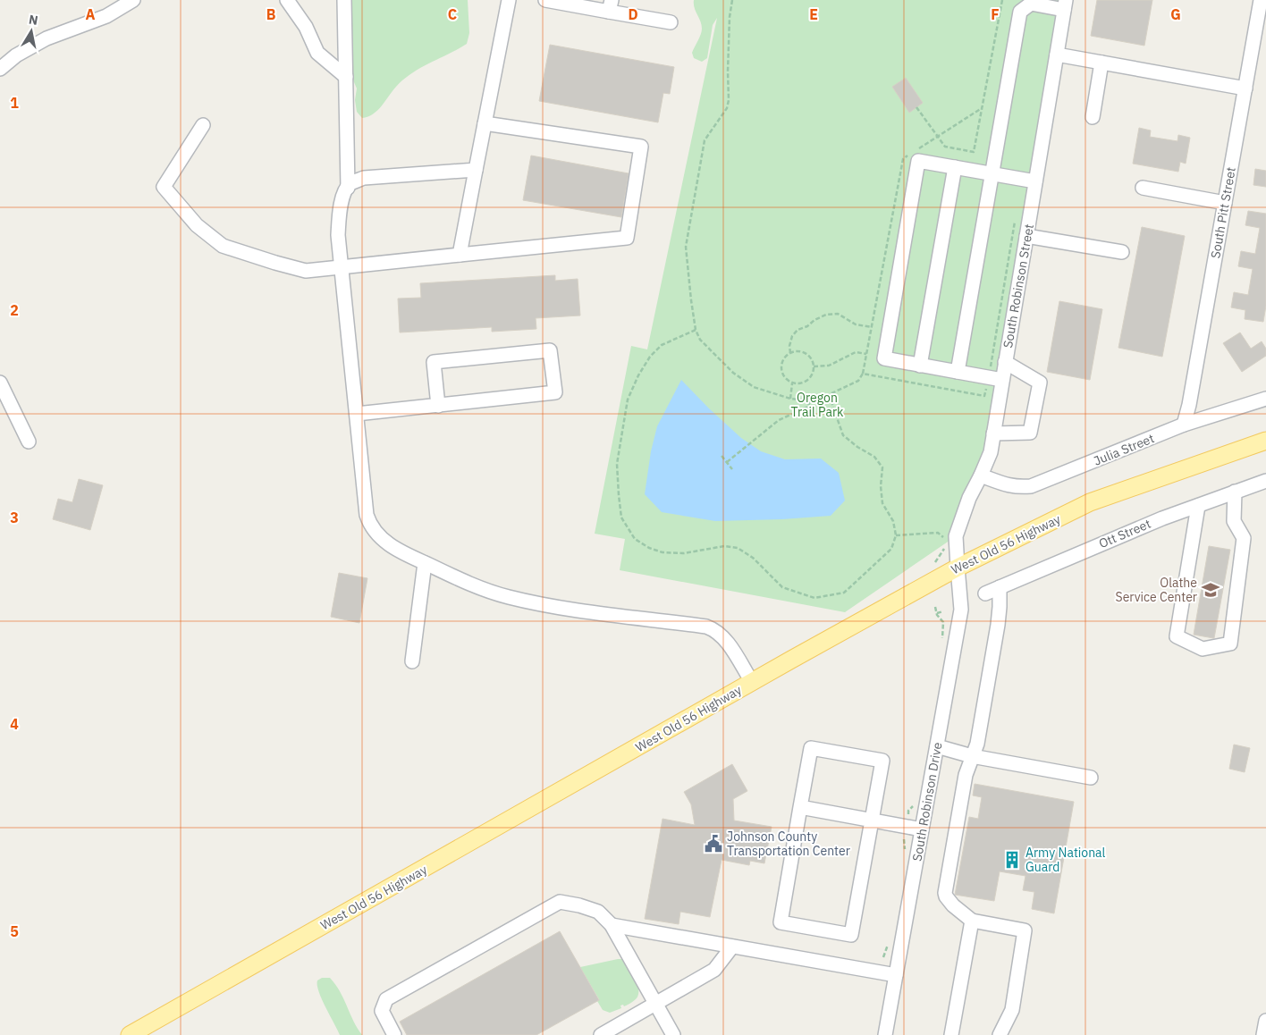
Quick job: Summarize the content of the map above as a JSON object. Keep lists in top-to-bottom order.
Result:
{
  "streets": {
    "main road": ["West Old 56 Highway"],
    "street": [
      "South Pitt Street",
      "South Robinson Street",
      "Julia Street",
      "Ott Street",
      "South Robinson Drive"
    ]
  },
  "crossings": [
    ["South Pitt Street", "Julia Street"],
    ["South Robinson Street", "Julia Street"],
    ["South Robinson Street", "West Old 56 Highway"],
    ["South Robinson Street", "South Robinson Drive"],
    ["West Old 56 Highway", "South Robinson Drive"]
  ],
  "parks": ["Oregon Trail Park"],
  "places": {
    "school or university": ["Olathe Service Center"],
    "public building": ["Johnson County Transportation Center"],
    "building": ["Army National Guard"]
  },
  "north": "top",
  "grid": {
    "columns": [
      "A",
      "B",
      "C",
      "D",
      "E",
      "F",
      "G"
    ],
    "rows": [
      "1",
      "2",
      "3",
      "4",
      "5"
    ]
  }
}
